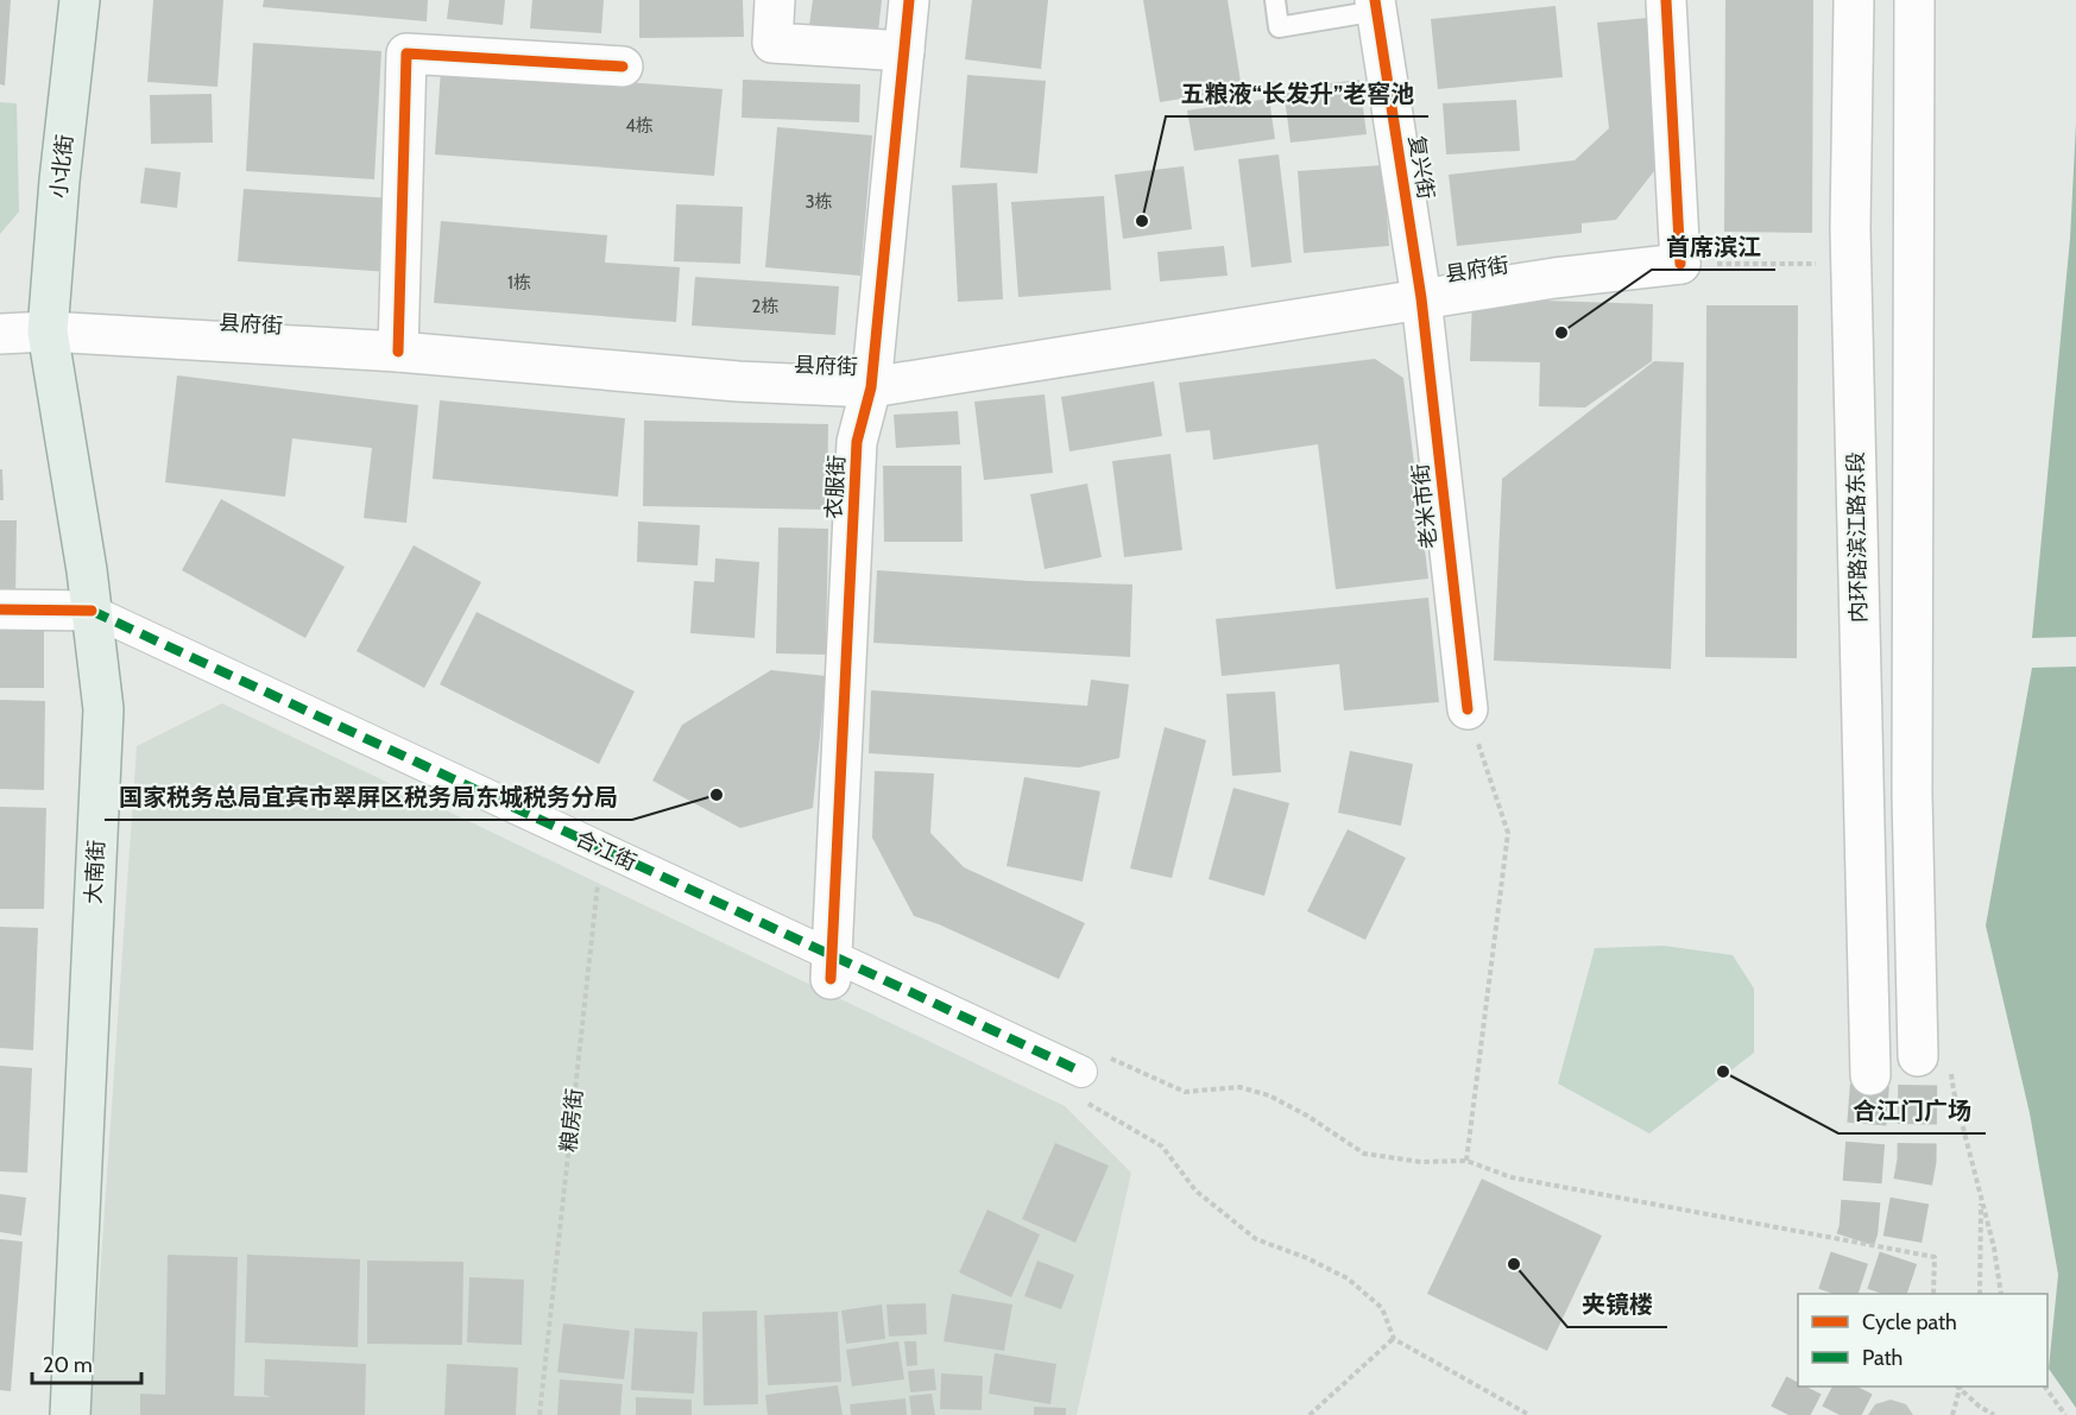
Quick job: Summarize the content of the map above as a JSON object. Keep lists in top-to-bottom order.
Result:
{
  "streets": {
    "main road": [
      "小北街",
      "复兴街",
      "县府街",
      "衣服街",
      "老米市街",
      "内环路滨江路东段",
      "大南街"
    ],
    "street": ["合江街"],
    "path": ["粮房街"]
  },
  "crossings": [
    ["小北街", "县府街"],
    ["小北街", "大南街"],
    ["复兴街", "县府街"],
    ["复兴街", "老米市街"],
    ["县府街", "衣服街"],
    ["县府街", "老米市街"],
    ["县府街", "大南街"],
    ["衣服街", "合江街"],
    ["合江街", "大南街"],
    ["合江街", "粮房街"]
  ],
  "places": [
    "五粮液“长发升”老窖池",
    "首席滨江",
    "国家税务总局宜宾市翠屏区税务局东城税务分局",
    "合江门广场",
    "夹镜楼"
  ],
  "house_numbers": [
    "4栋",
    "3栋",
    "1栋",
    "2栋"
  ],
  "legend": ["Cycle path", "Path"],
  "scale_bar": "20 m"
}
